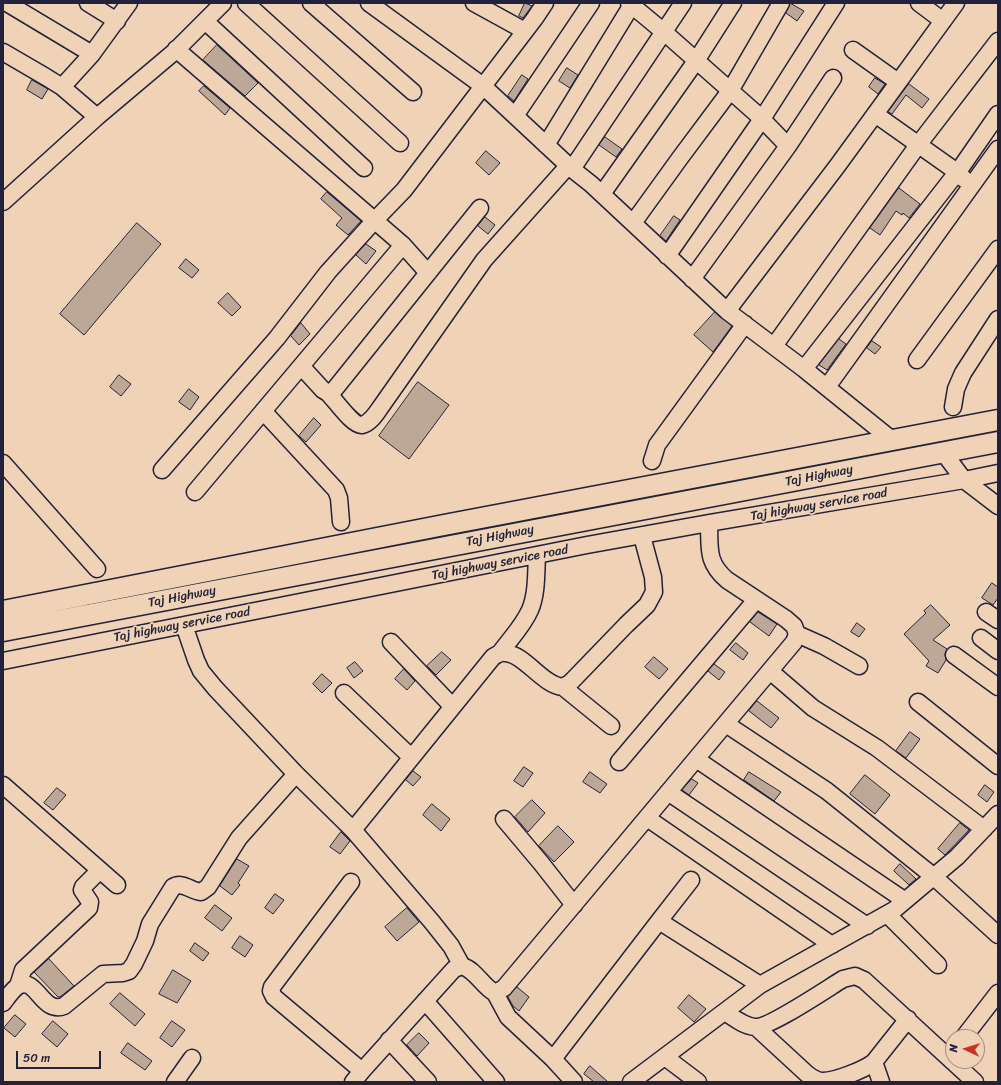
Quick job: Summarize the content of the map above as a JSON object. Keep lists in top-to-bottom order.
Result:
{
  "streets": {
    "main road": ["Taj Highway"],
    "street": ["Taj highway service road"]
  },
  "scale_bar": "50 m",
  "north": "left"
}
